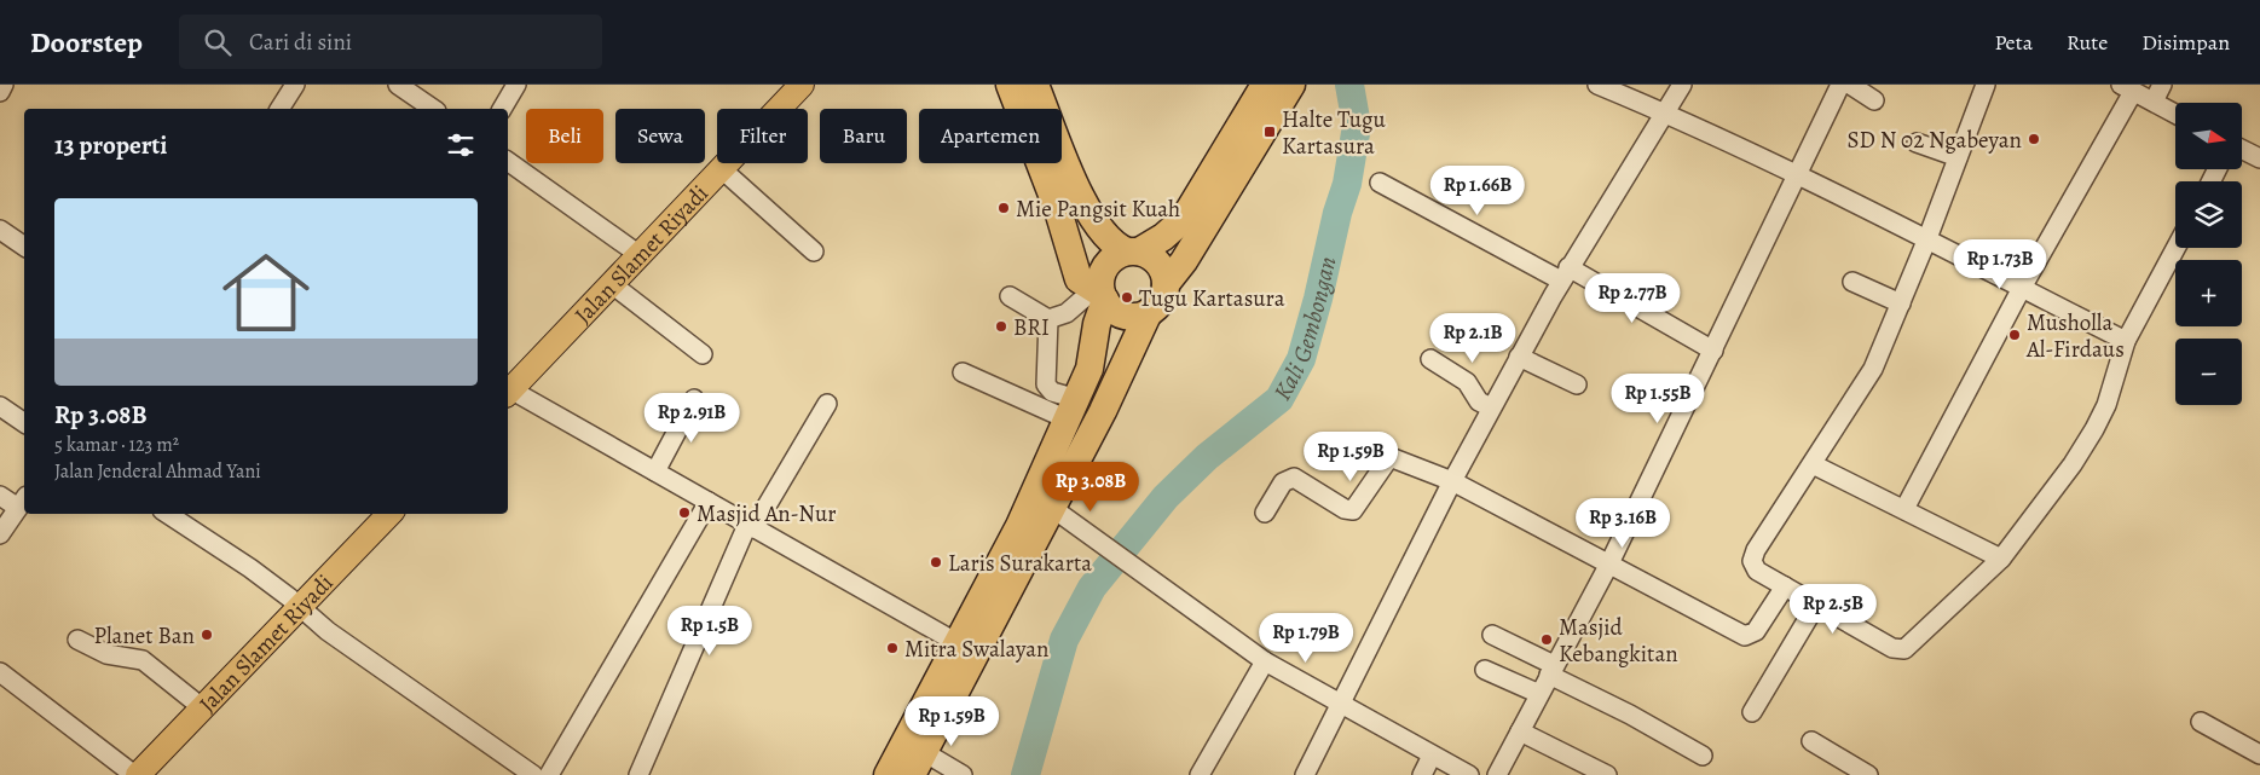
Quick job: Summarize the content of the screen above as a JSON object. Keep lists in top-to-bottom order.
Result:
{
  "streets": {
    "main road": ["Jalan Slamet Riyadi"]
  },
  "water": ["Kali Gembongan"],
  "places": {
    "transit": ["Halte Tugu Kartasura"],
    "other": [
      "SD N 02 Ngabeyan",
      "Mie Pangsit Kuah",
      "Tugu Kartasura",
      "BRI",
      "Musholla Al-Firdaus",
      "Masjid An-Nur",
      "Laris Surakarta",
      "Planet Ban",
      "Masjid Kebangkitan",
      "Mitra Swalayan"
    ]
  },
  "north": "right",
  "page": {
    "header": "Doorstep",
    "search": "Cari di sini",
    "nav": ["Peta", "Rute", "Disimpan"],
    "map_buttons": ["+", "−"],
    "chip": [
      "Beli",
      "Sewa",
      "Filter",
      "Baru",
      "Apartemen"
    ],
    "heading": "13 properti",
    "price": [
      "Rp 1.66B",
      "Rp 1.73B",
      "Rp 2.77B",
      "Rp 2.1B",
      "Rp 1.55B",
      "Rp 2.91B",
      "Rp 1.59B",
      "Rp 3.08B",
      "Rp 3.16B",
      "Rp 2.5B",
      "Rp 1.5B",
      "Rp 1.79B",
      "Rp 1.59B"
    ],
    "list": [
      {
        "name": "Rp 3.08B",
        "note": "5 kamar · 123 m² · Jalan Jenderal Ahmad Yani"
      }
    ]
  }
}
